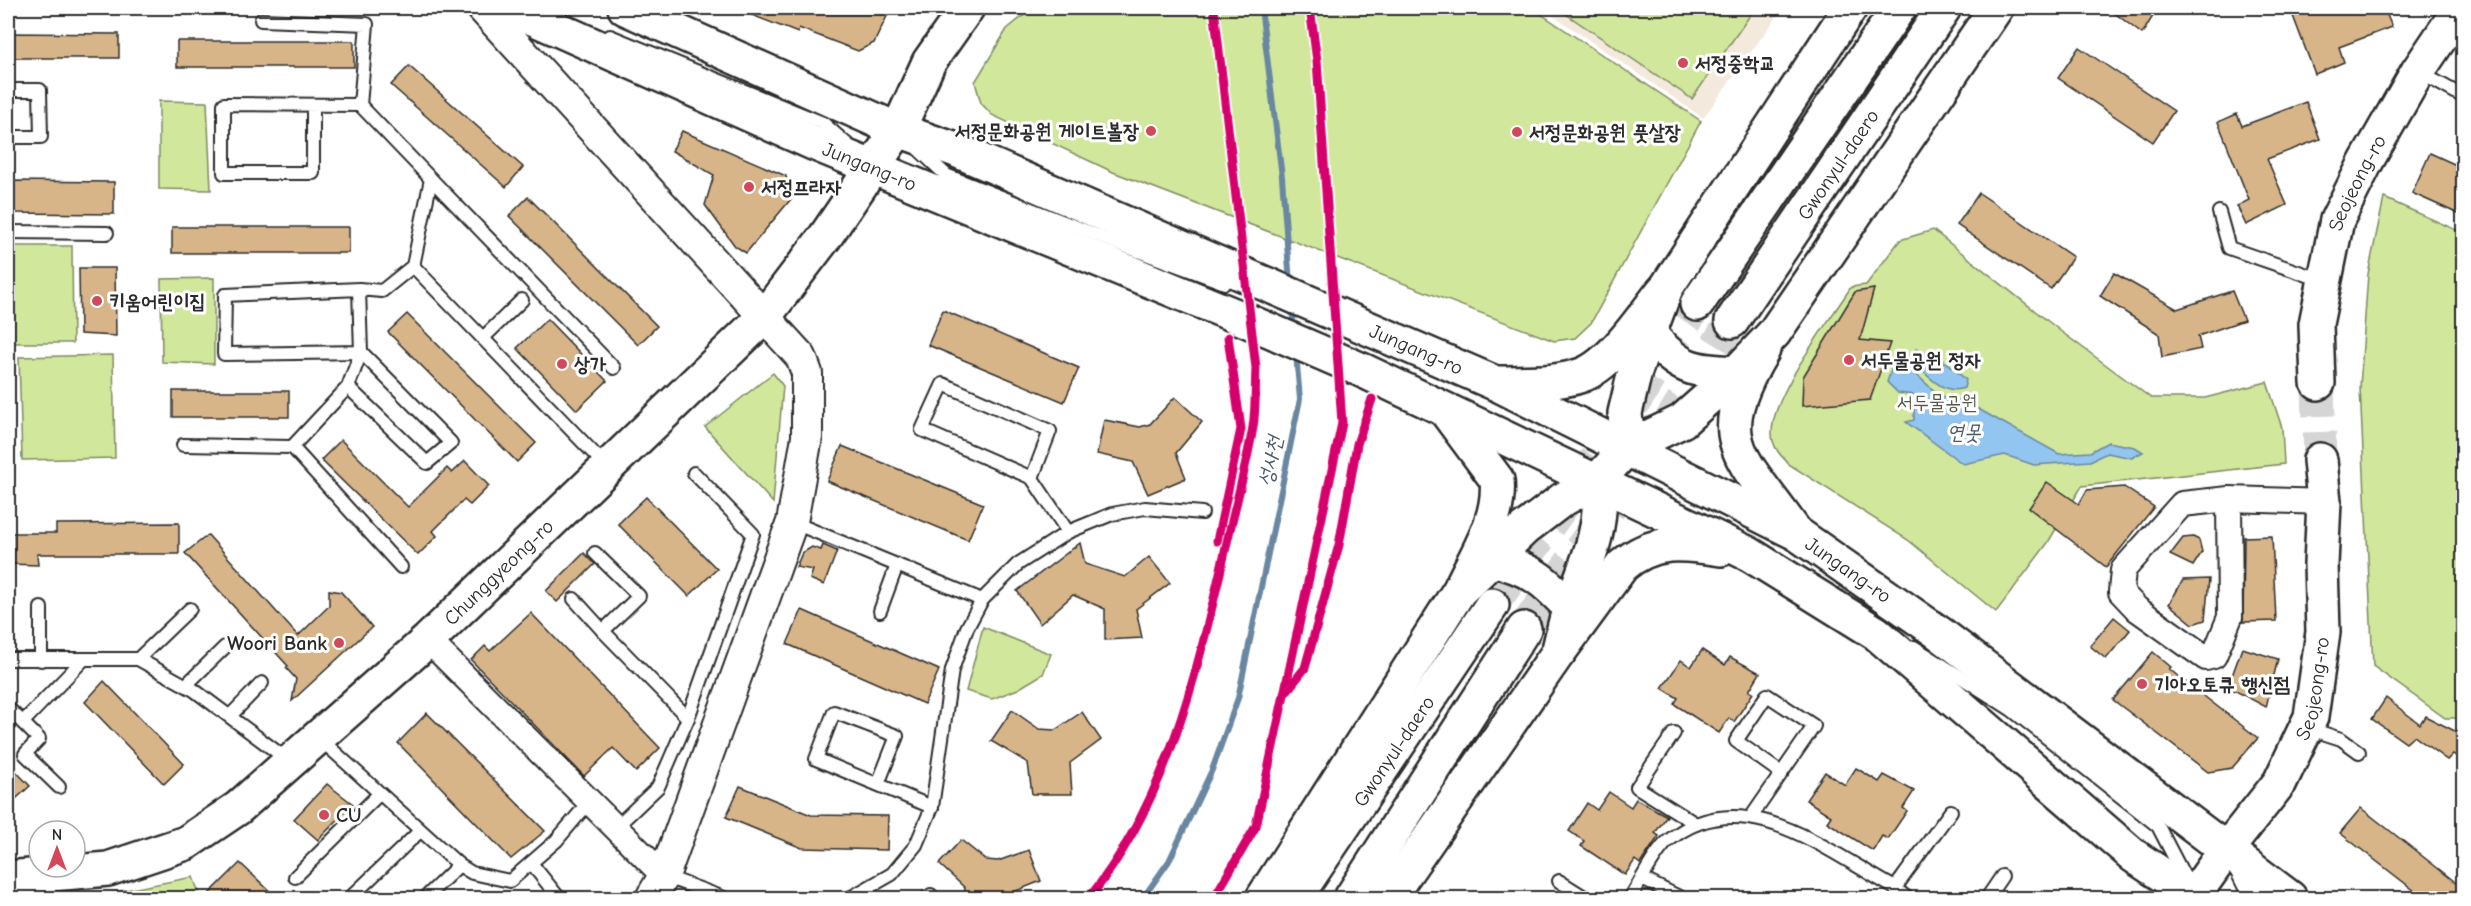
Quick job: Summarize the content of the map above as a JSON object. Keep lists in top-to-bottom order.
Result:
{
  "streets": {
    "main road": [
      "Gwonyul-daero",
      "Jungang-ro",
      "Seojeong-ro",
      "Chunggyeong-ro"
    ]
  },
  "crossings": [
    ["Jungang-ro", "Seojeong-ro"],
    ["Jungang-ro", "Chunggyeong-ro"]
  ],
  "water": ["연못", "성사천"],
  "parks": ["서두물공원"],
  "places": [
    "서정중학교",
    "서정문화공원 게이트볼장",
    "서정문화공원 풋살장",
    "서정프라자",
    "키움어린이집",
    "서두물공원 정자",
    "상가",
    "Woori Bank",
    "기아오토큐 행신점",
    "CU"
  ],
  "north": "top"
}
